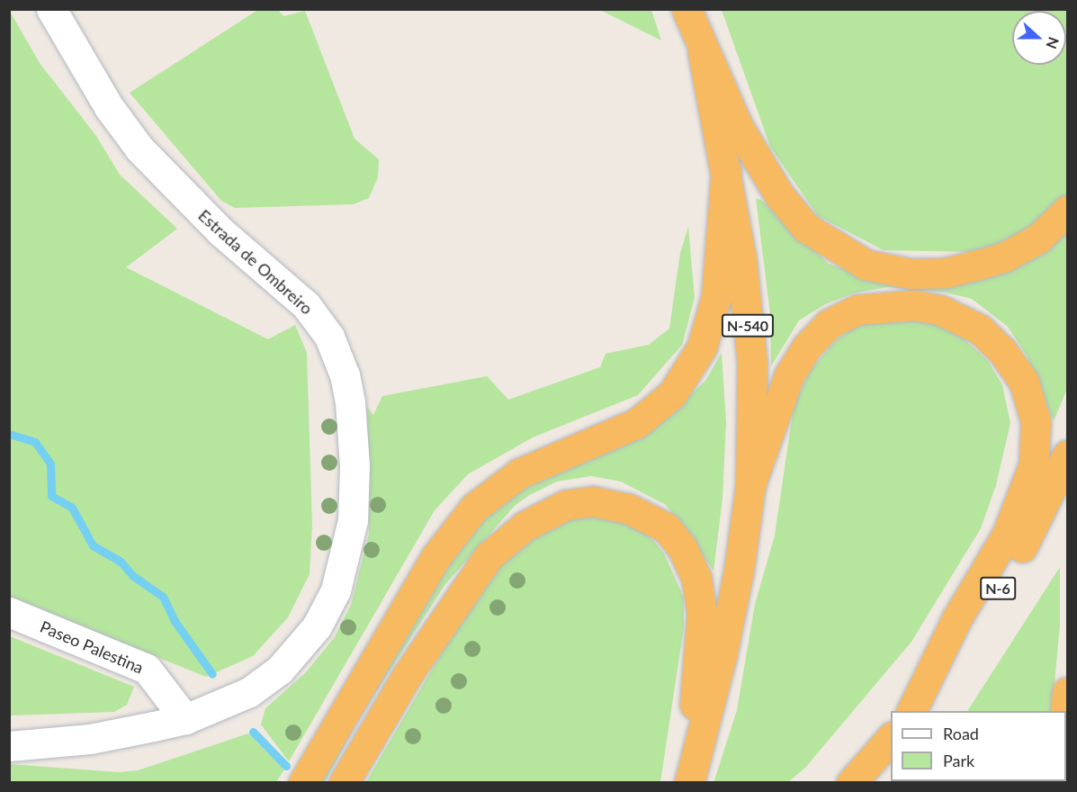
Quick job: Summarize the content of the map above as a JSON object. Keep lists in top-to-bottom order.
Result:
{
  "streets": {
    "highway": ["N-540", "N-6"],
    "street": ["Estrada de Ombreiro", "Paseo Palestina"]
  },
  "crossings": [
    ["Estrada de Ombreiro", "Paseo Palestina"]
  ],
  "legend": ["Road", "Park"],
  "north": "right"
}
